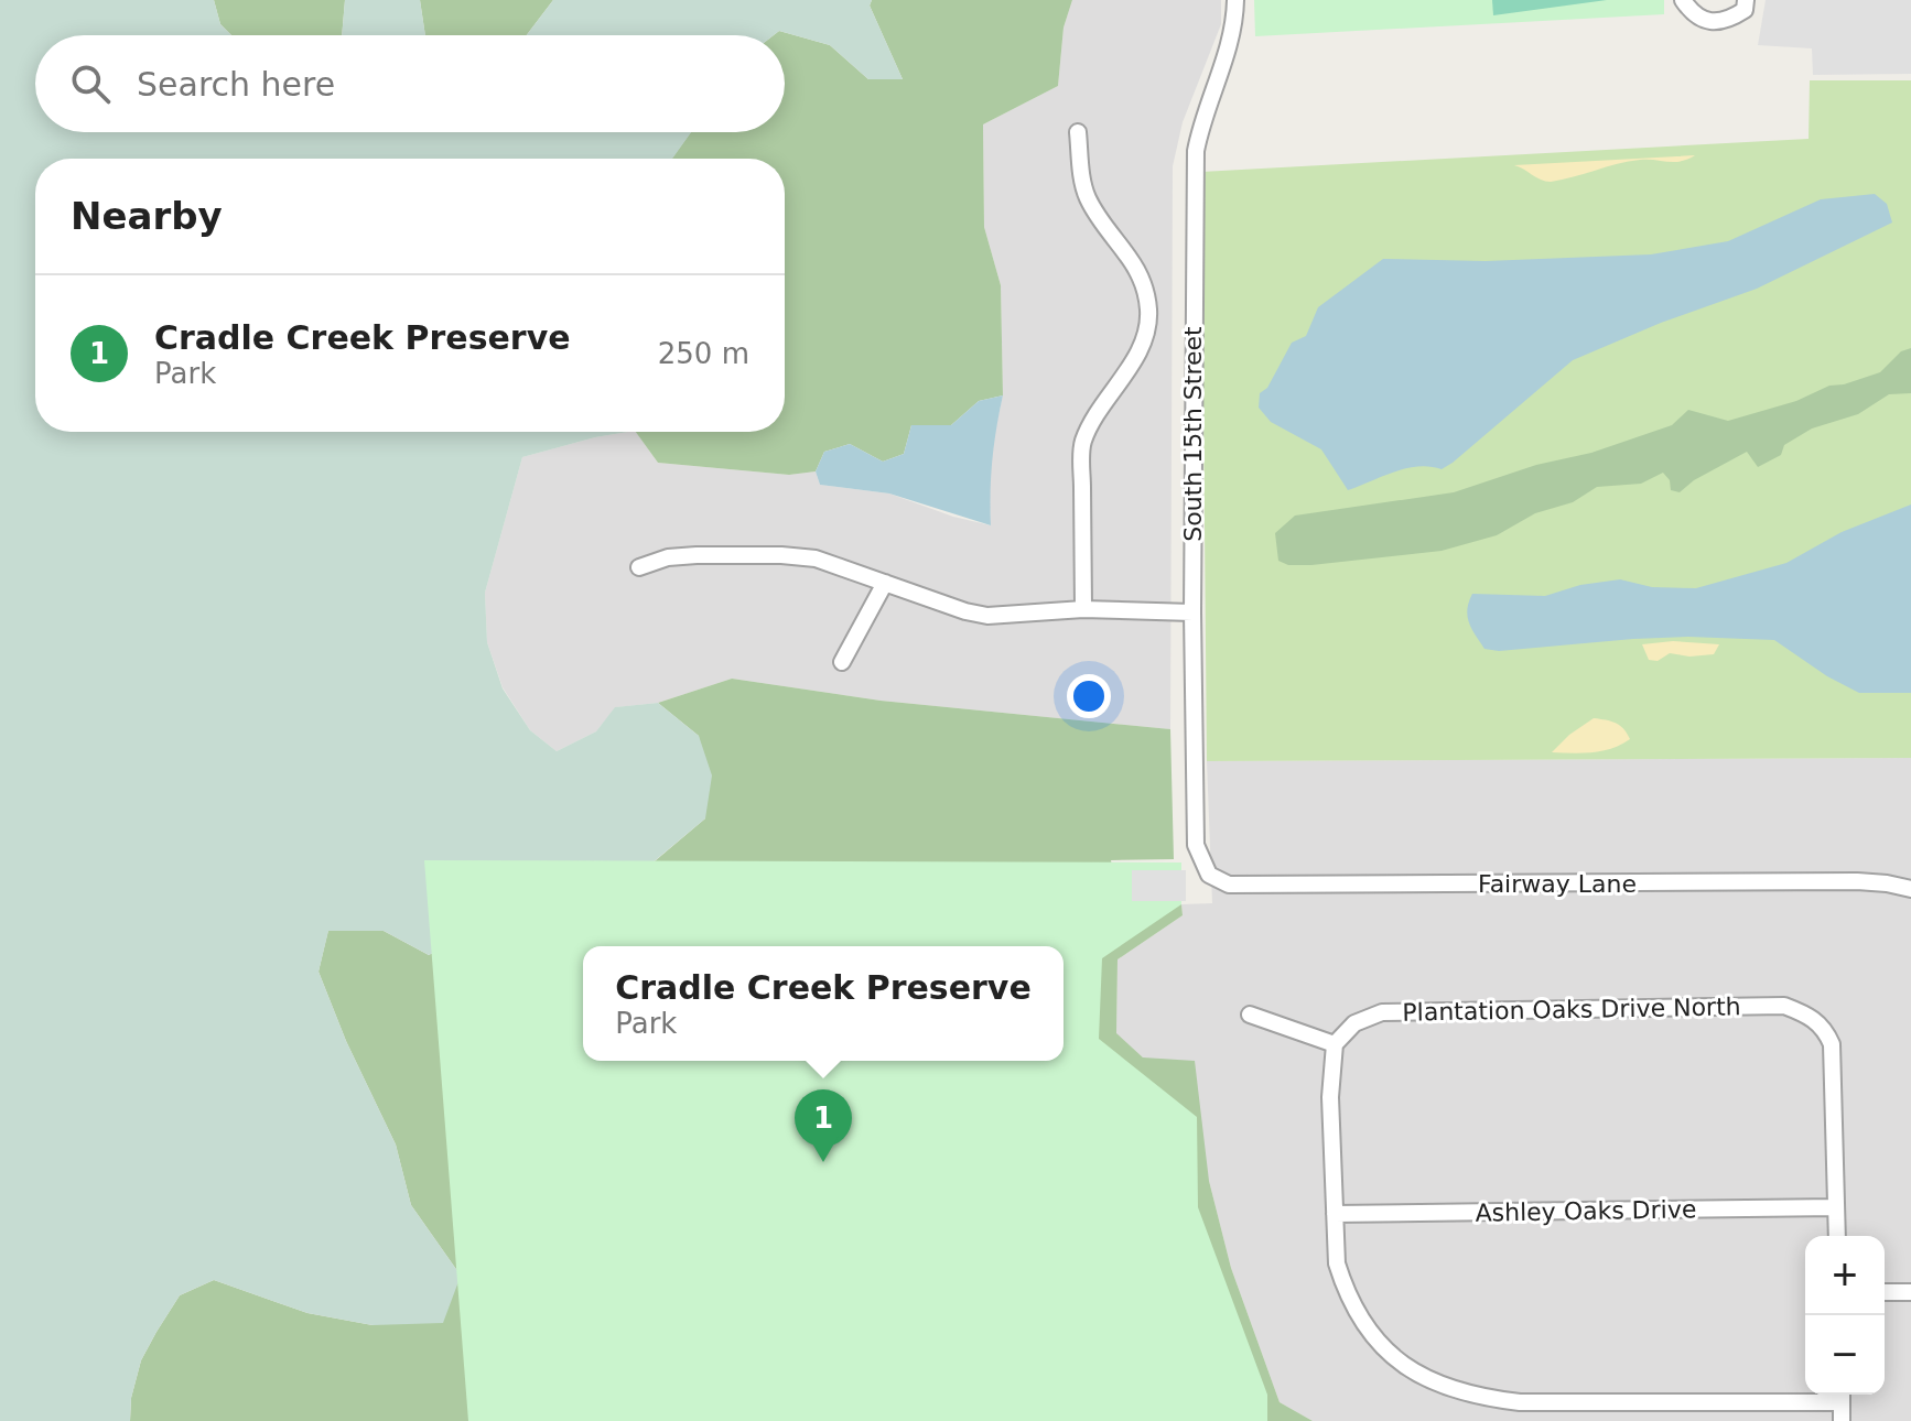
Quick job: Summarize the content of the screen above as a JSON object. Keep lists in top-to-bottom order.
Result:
{
  "streets": {
    "street": [
      "South 15th Street",
      "Fairway Lane",
      "Plantation Oaks Drive North",
      "Ashley Oaks Drive"
    ]
  },
  "crossings": [
    ["South 15th Street", "Fairway Lane"],
    ["Plantation Oaks Drive North", "Ashley Oaks Drive"]
  ],
  "page": {
    "search": "Search here",
    "heading": "Nearby",
    "list": [
      {
        "mark": "1",
        "name": "Cradle Creek Preserve",
        "note": "Park",
        "value": "250 m"
      }
    ],
    "popup": ["Cradle Creek Preserve", "Park"],
    "pins": "1",
    "map_buttons": ["+", "−"]
  }
}
